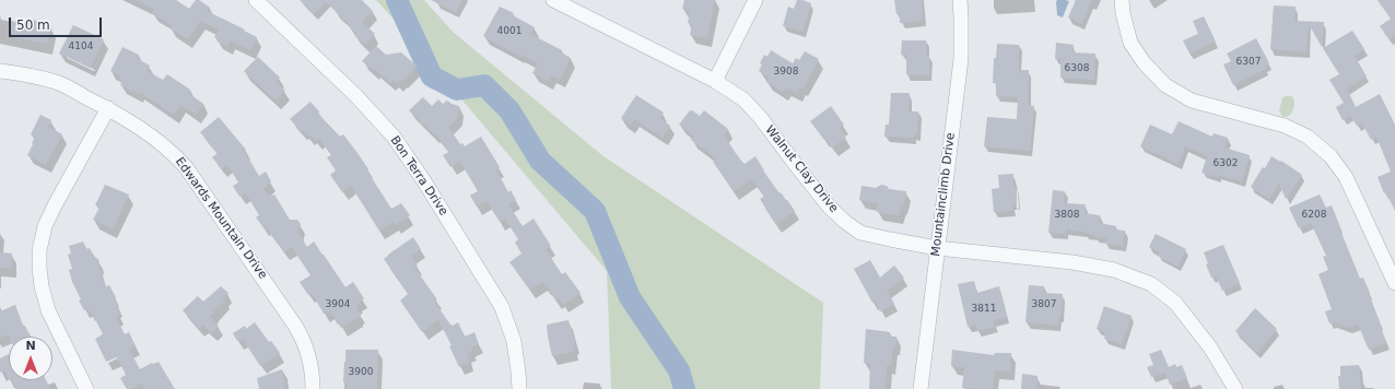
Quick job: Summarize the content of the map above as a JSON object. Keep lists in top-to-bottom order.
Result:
{
  "streets": {
    "street": [
      "Walnut Clay Drive",
      "Bon Terra Drive",
      "Mountainclimb Drive",
      "Edwards Mountain Drive"
    ]
  },
  "crossings": [
    ["Walnut Clay Drive", "Mountainclimb Drive"]
  ],
  "house_numbers": [
    "4001",
    "4104",
    "6307",
    "6308",
    "3908",
    "6302",
    "3808",
    "6208",
    "3904",
    "3807",
    "3811",
    "3900"
  ],
  "scale_bar": "50 m",
  "north": "top"
}
